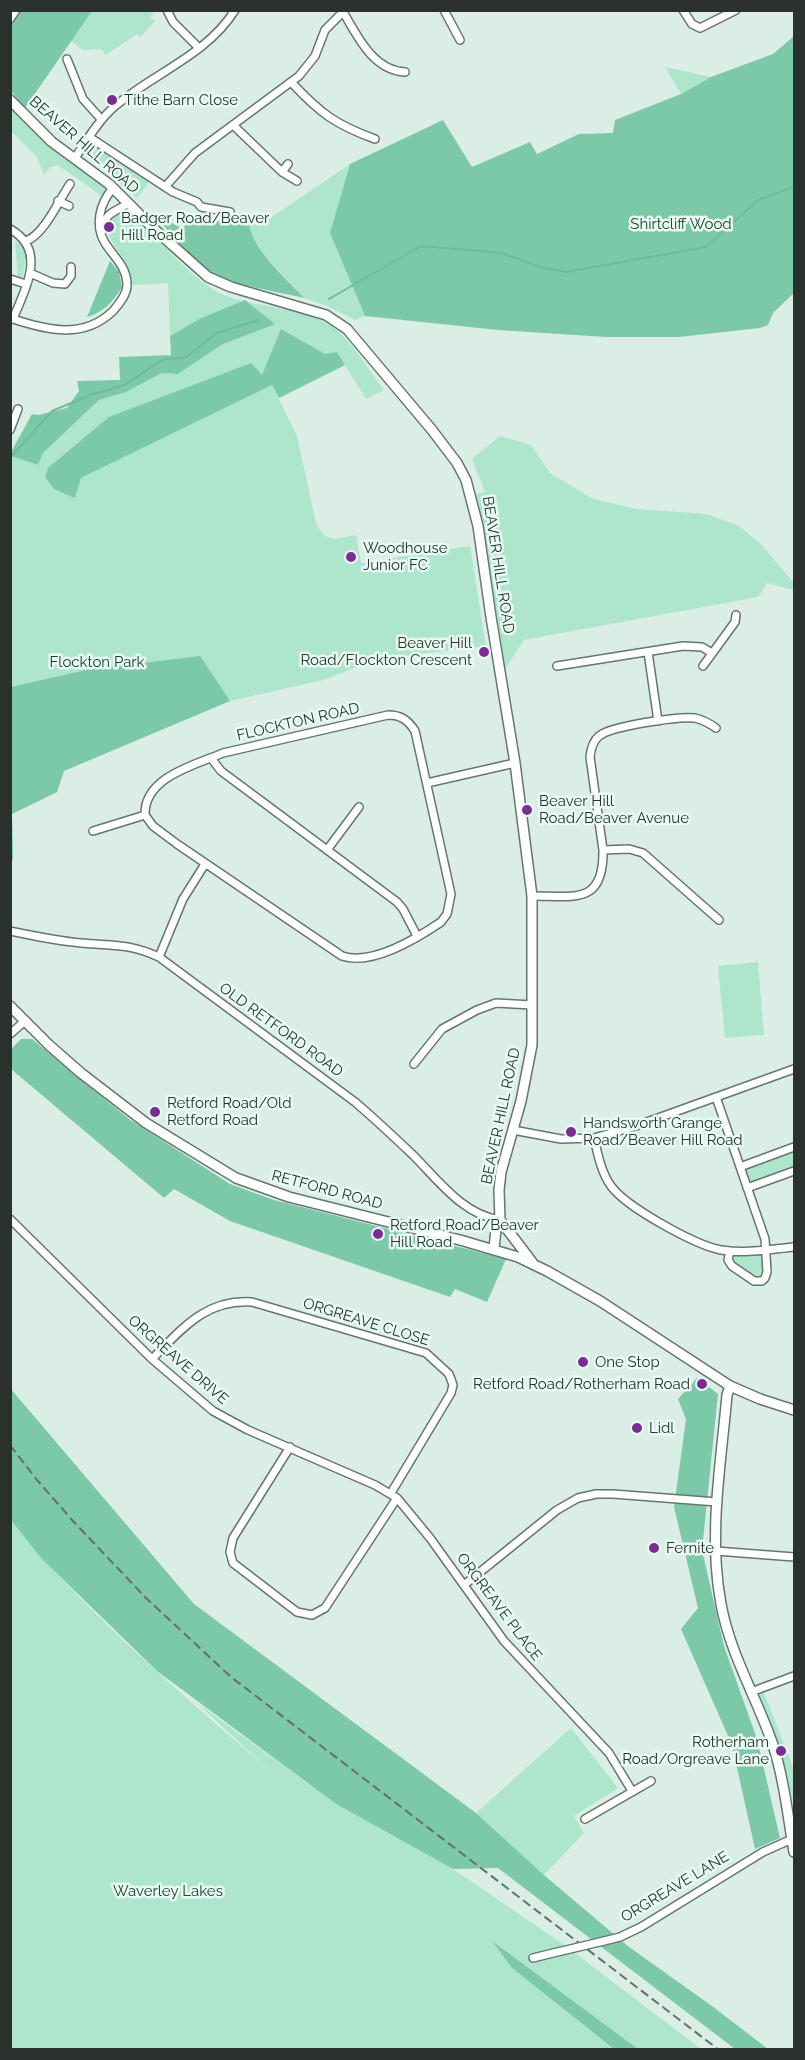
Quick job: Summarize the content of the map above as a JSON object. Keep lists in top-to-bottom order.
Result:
{
  "streets": {
    "main road": ["BEAVER HILL ROAD", "RETFORD ROAD"],
    "street": [
      "FLOCKTON ROAD",
      "OLD RETFORD ROAD",
      "ORGREAVE CLOSE",
      "ORGREAVE DRIVE",
      "ORGREAVE PLACE",
      "ORGREAVE LANE"
    ]
  },
  "crossings": [
    ["BEAVER HILL ROAD", "OLD RETFORD ROAD"],
    ["BEAVER HILL ROAD", "RETFORD ROAD"],
    ["ORGREAVE CLOSE", "ORGREAVE DRIVE"],
    ["ORGREAVE CLOSE", "ORGREAVE PLACE"],
    ["ORGREAVE DRIVE", "ORGREAVE PLACE"]
  ],
  "parks": ["Shirtcliff Wood", "Flockton Park", "Waverley Lakes"],
  "places": [
    "Tithe Barn Close",
    "Badger Road/Beaver Hill Road",
    "Woodhouse Junior FC",
    "Beaver Hill Road/Flockton Crescent",
    "Beaver Hill Road/Beaver Avenue",
    "Retford Road/Old Retford Road",
    "Handsworth Grange Road/Beaver Hill Road",
    "Retford Road/Beaver Hill Road",
    "One Stop",
    "Retford Road/Rotherham Road",
    "Lidl",
    "Fernite",
    "Rotherham Road/Orgreave Lane"
  ]
}
